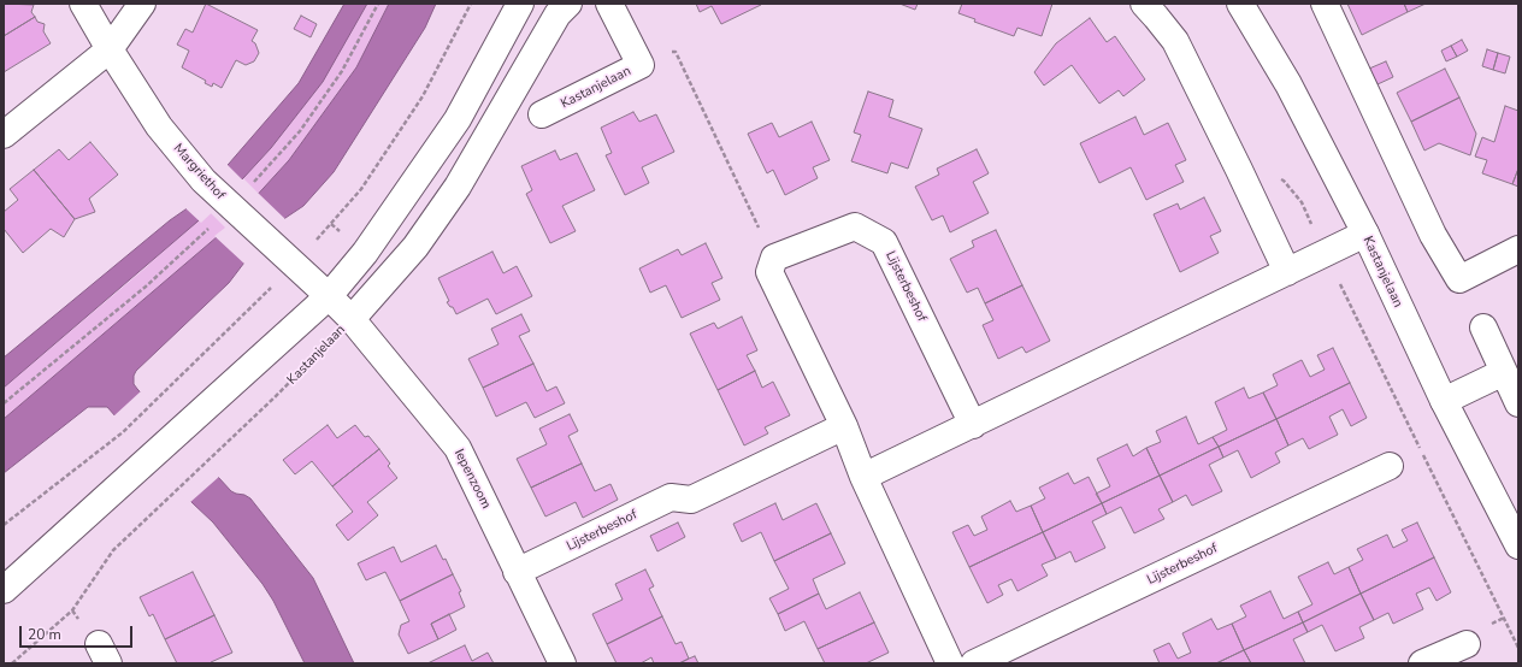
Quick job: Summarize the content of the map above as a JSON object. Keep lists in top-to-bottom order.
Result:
{
  "streets": {
    "street": [
      "Kastanjelaan",
      "Margriethof",
      "Lijsterbeshof",
      "Iepenzoom"
    ]
  },
  "crossings": [
    ["Kastanjelaan", "Iepenzoom"],
    ["Margriethof", "Iepenzoom"],
    ["Lijsterbeshof", "Iepenzoom"]
  ],
  "scale_bar": "20 m"
}
